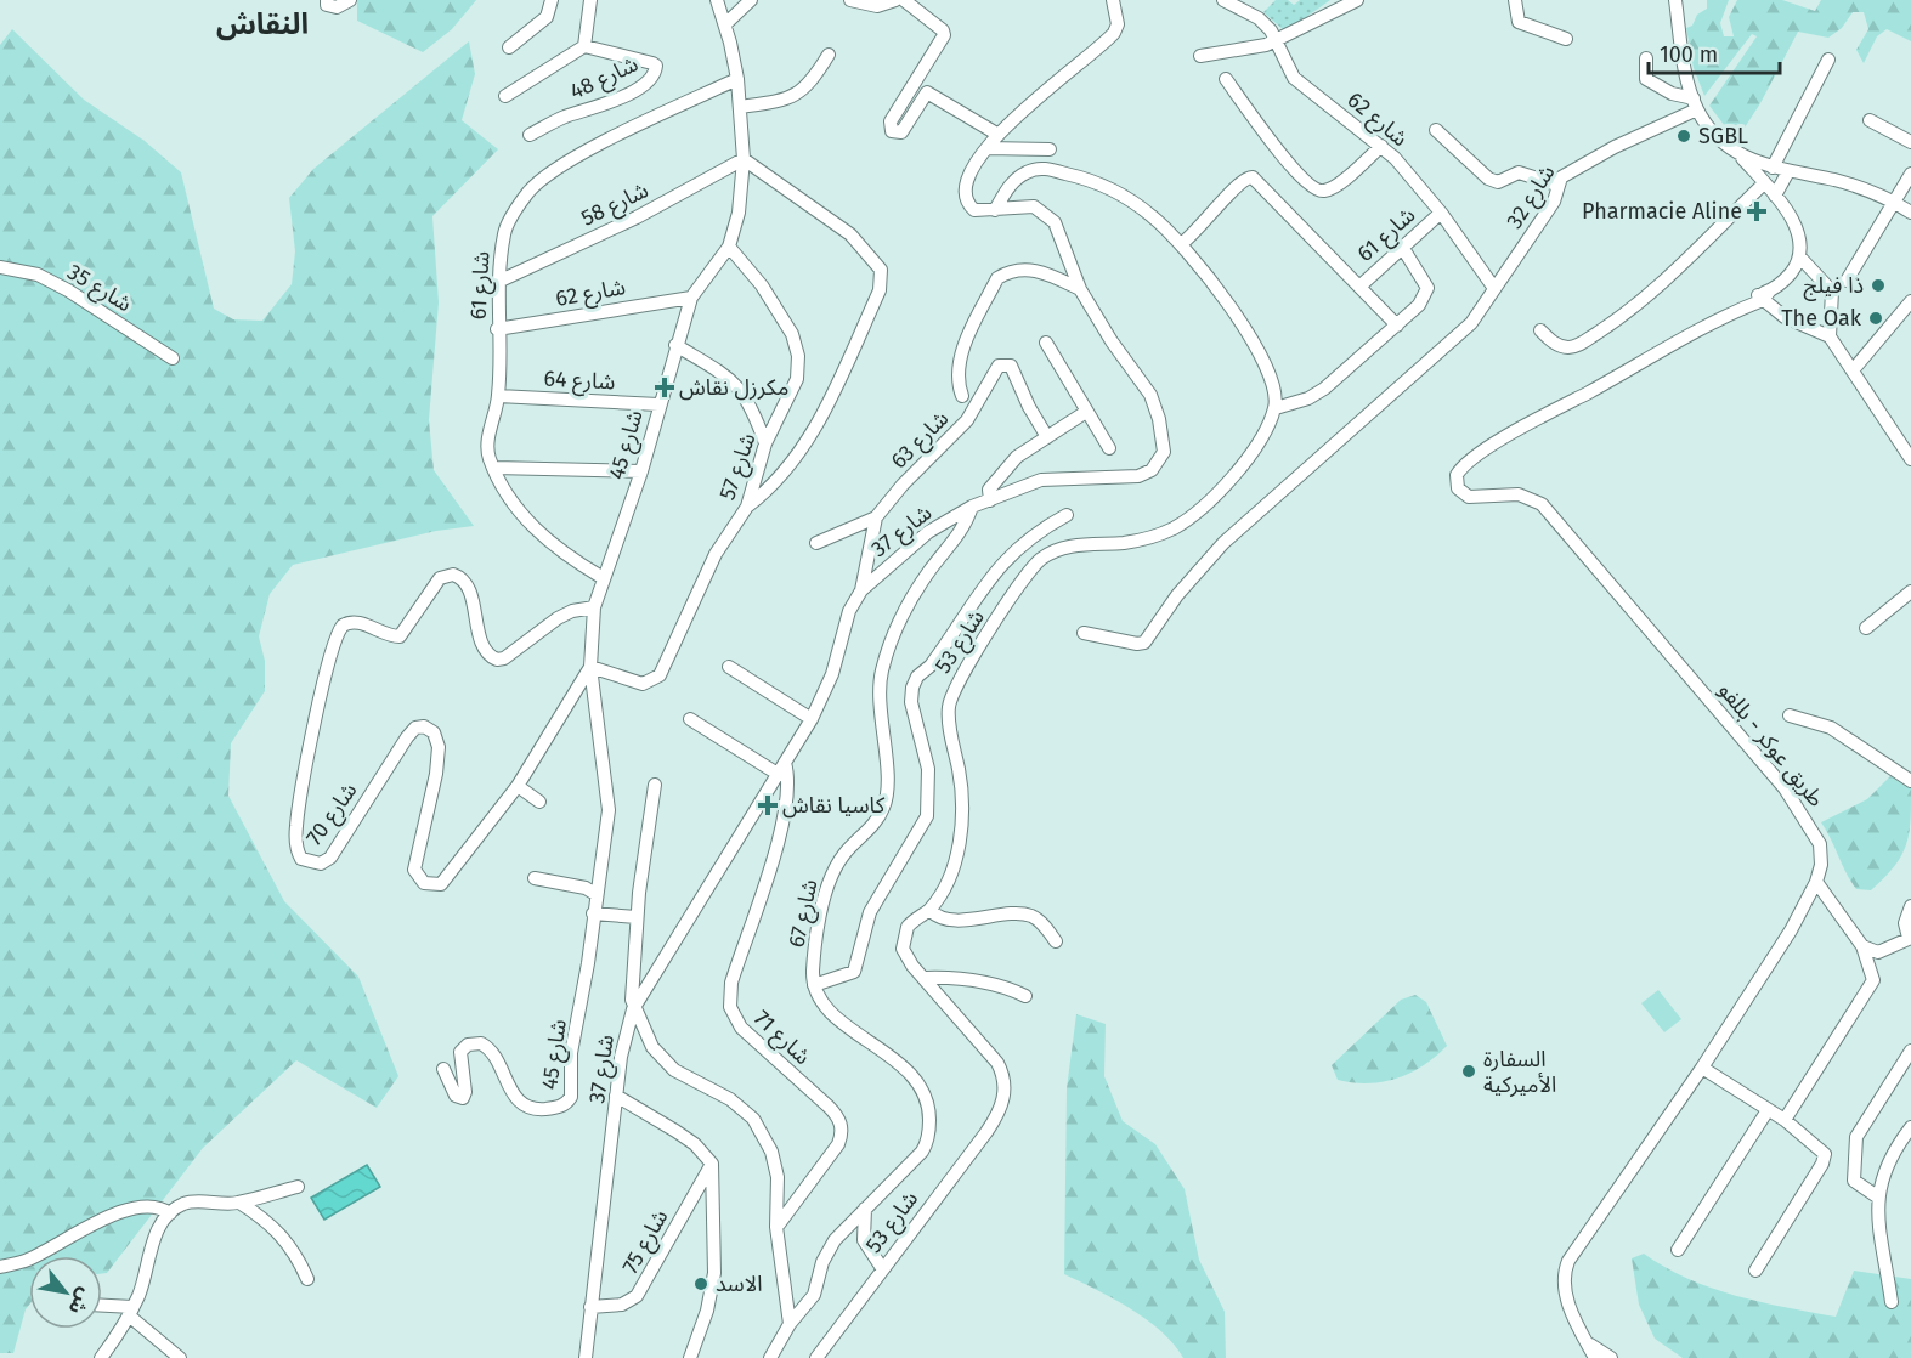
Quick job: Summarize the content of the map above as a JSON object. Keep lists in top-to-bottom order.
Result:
{
  "streets": {
    "street": [
      "شارع 48",
      "شارع 62",
      "شارع 32",
      "شارع 58",
      "شارع 61",
      "شارع 35",
      "شارع 64",
      "شارع 63",
      "شارع 45",
      "شارع 57",
      "شارع 37",
      "شارع 53",
      "طريق عوكر - بللفو",
      "شارع 70",
      "شارع 67",
      "شارع 71",
      "شارع 75"
    ]
  },
  "crossings": [
    ["شارع 62", "شارع 32"],
    ["شارع 62", "شارع 61"],
    ["شارع 62", "شارع 45"],
    ["شارع 58", "شارع 61"],
    ["شارع 58", "شارع 45"],
    ["شارع 61", "شارع 64"],
    ["شارع 61", "شارع 45"],
    ["شارع 64", "شارع 45"],
    ["شارع 63", "شارع 37"],
    ["شارع 45", "شارع 57"],
    ["شارع 45", "شارع 70"],
    ["شارع 57", "شارع 70"],
    ["شارع 37", "شارع 67"],
    ["شارع 37", "شارع 71"],
    ["شارع 37", "شارع 75"]
  ],
  "districts": ["النقاش"],
  "places": {
    "other": [
      "SGBL",
      "ذا فيلج",
      "The Oak",
      "السفارة الأميركية",
      "الاسد"
    ],
    "health": ["Pharmacie Aline", "مكرزل نقاش", "كاسيا نقاش"]
  },
  "scale_bar": "100 m",
  "north": "bottom right"
}
